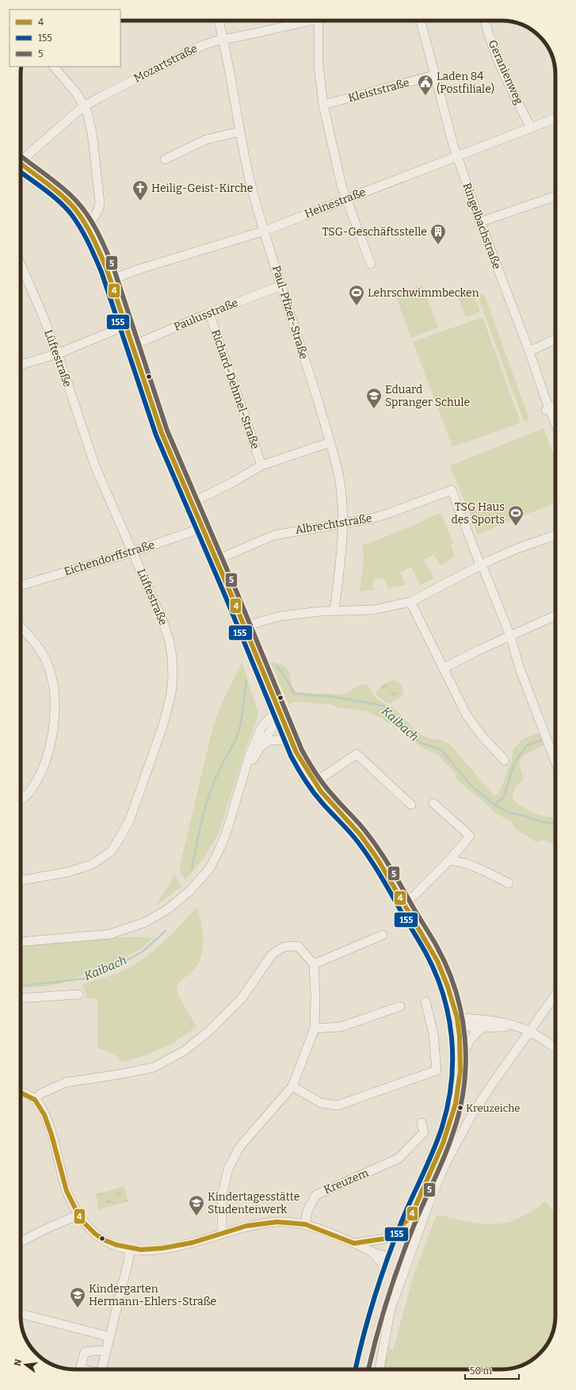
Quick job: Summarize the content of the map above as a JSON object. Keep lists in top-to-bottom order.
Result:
{
  "streets": {
    "street": [
      "Mozartstraße",
      "Geranienweg",
      "Kleiststraße",
      "Heinestraße",
      "Ringelbachstraße",
      "Paul-Pfizer-Straße",
      "Paulusstraße",
      "Lüftestraße",
      "Richard-Dehmel-Straße",
      "Albrechtstraße",
      "Eichendorffstraße",
      "Kreuzem"
    ]
  },
  "crossings": [
    ["Mozartstraße", "Paul-Pfizer-Straße"],
    ["Geranienweg", "Heinestraße"],
    ["Kleiststraße", "Ringelbachstraße"],
    ["Heinestraße", "Ringelbachstraße"],
    ["Heinestraße", "Paul-Pfizer-Straße"],
    ["Paul-Pfizer-Straße", "Paulusstraße"],
    ["Paul-Pfizer-Straße", "Albrechtstraße"],
    ["Paulusstraße", "Richard-Dehmel-Straße"],
    ["Lüftestraße", "Eichendorffstraße"]
  ],
  "water": ["Kaibach"],
  "places": {
    "public building": ["Laden 84 (Postfiliale)"],
    "church": ["Heilig-Geist-Kirche"],
    "building": ["TSG-Geschäftsstelle"],
    "sports": ["Lehrschwimmbecken", "TSG Haus des Sports"],
    "school or university": ["Eduard Spranger Schule", "Kindertagesstätte Studentenwerk", "Kindergarten Hermann-Ehlers-Straße"],
    "other": ["Kreuzeiche"]
  },
  "lines": ["transit line 5", "transit line 4", "transit line 155"],
  "legend": ["4", "155", "5"],
  "scale_bar": "50 m",
  "north": "left"
}
